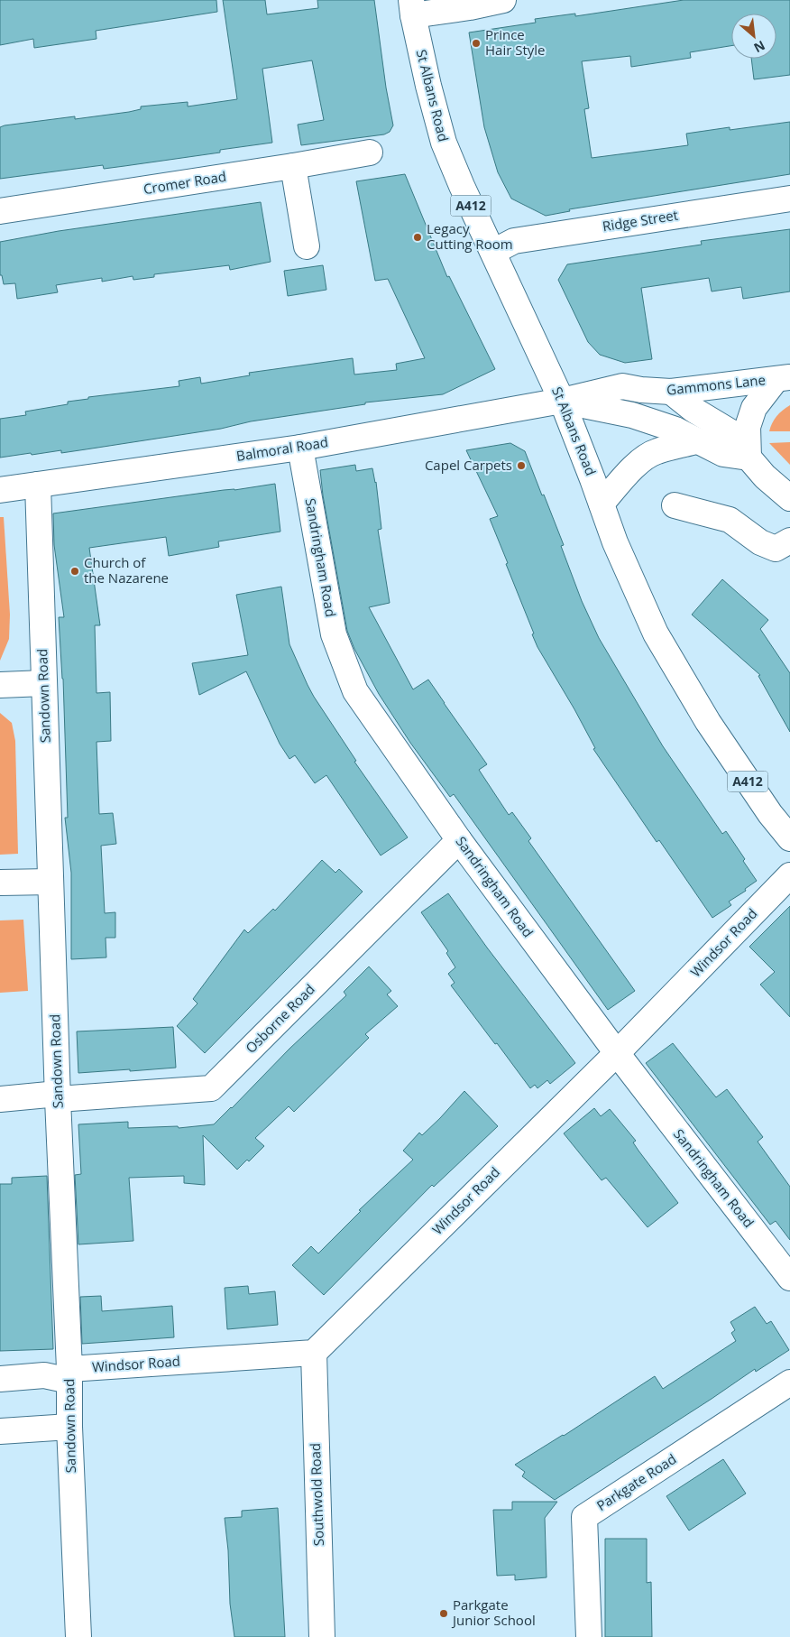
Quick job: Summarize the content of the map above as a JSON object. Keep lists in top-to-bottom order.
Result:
{
  "streets": {
    "street": [
      "St Albans Road",
      "Cromer Road",
      "A412",
      "Ridge Street",
      "Gammons Lane",
      "Balmoral Road",
      "Sandringham Road",
      "Sandown Road",
      "Windsor Road",
      "Osborne Road",
      "Parkgate Road",
      "Southwold Road"
    ]
  },
  "crossings": [
    ["St Albans Road", "Ridge Street"],
    ["St Albans Road", "Gammons Lane"],
    ["St Albans Road", "Balmoral Road"],
    ["Gammons Lane", "Balmoral Road"],
    ["Balmoral Road", "Sandringham Road"],
    ["Balmoral Road", "Sandown Road"],
    ["Sandringham Road", "Windsor Road"],
    ["Sandringham Road", "Osborne Road"],
    ["Sandown Road", "Windsor Road"],
    ["Sandown Road", "Osborne Road"],
    ["Windsor Road", "Southwold Road"]
  ],
  "places": [
    "Prince Hair Style",
    "Legacy Cutting Room",
    "Capel Carpets",
    "Church of the Nazarene",
    "Parkgate Junior School"
  ],
  "north": "bottom right"
}
